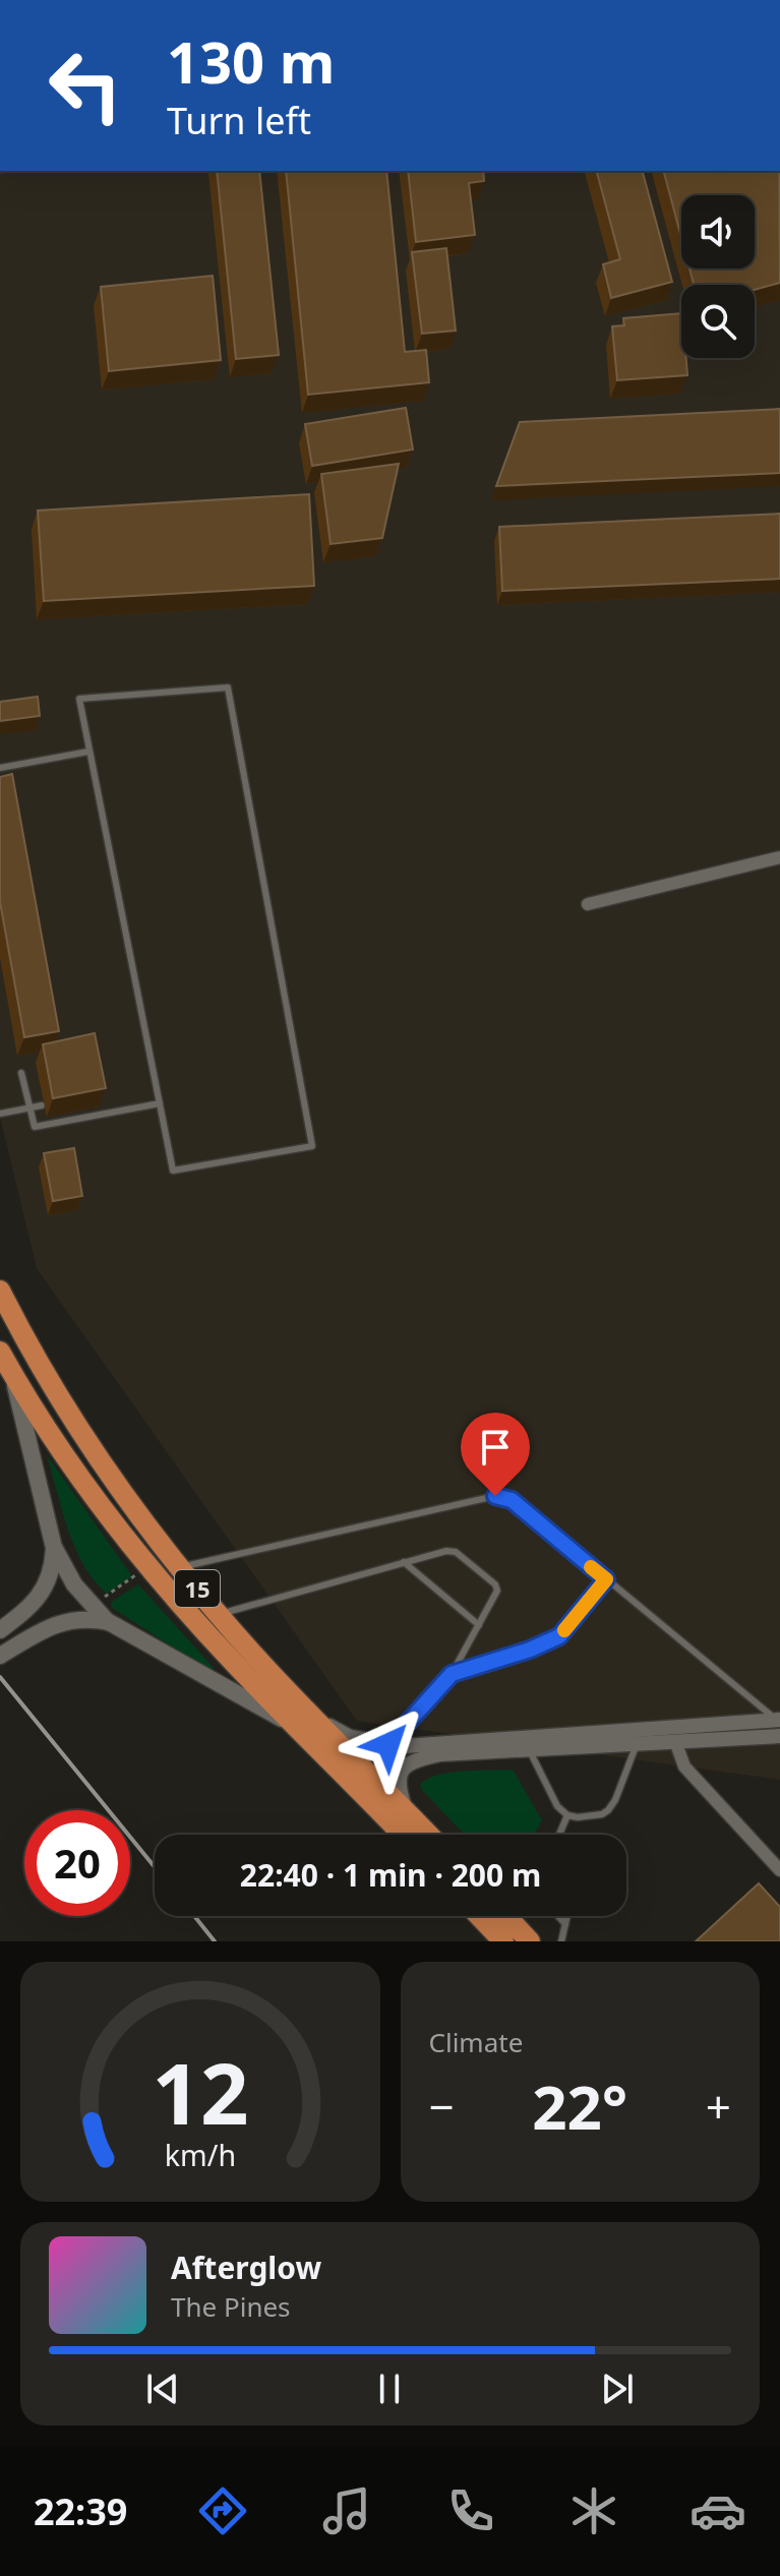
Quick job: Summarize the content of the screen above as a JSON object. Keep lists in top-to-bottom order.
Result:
{
  "streets": {
    "highway": ["15"]
  },
  "page": {
    "turn": ["130 m", "Turn left"],
    "limit": "20",
    "trip": "22:40 · 1 min · 200 m",
    "tile": "Climate",
    "heat": ["−", "22°", "+"],
    "song": ["Afterglow", "The Pines"],
    "tabs": "22:39",
    "gauge": ["12", "km/h"]
  }
}
